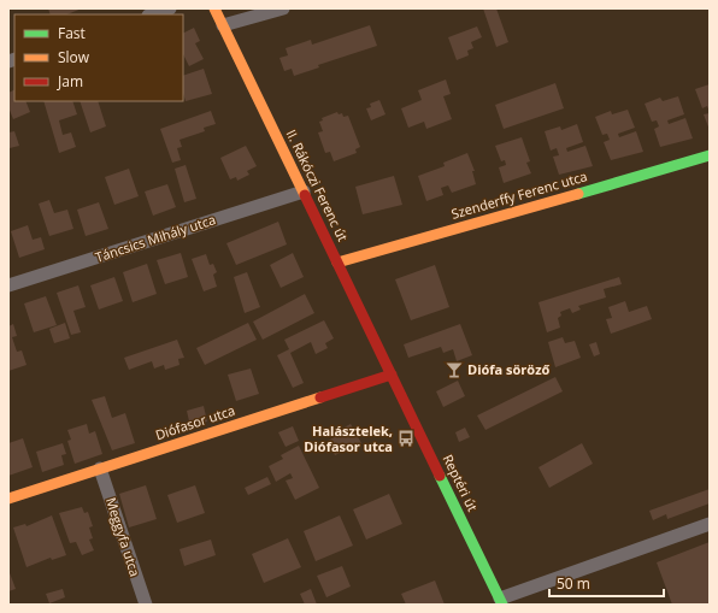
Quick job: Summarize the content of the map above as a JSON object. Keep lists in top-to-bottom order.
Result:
{
  "streets": {
    "street": [
      "II. Rákóczi Ferenc út",
      "Szenderffy Ferenc utca",
      "Táncsics Mihály utca",
      "Diófasor utca",
      "Reptéri út",
      "Meggyfa utca"
    ]
  },
  "crossings": [
    ["II. Rákóczi Ferenc út", "Szenderffy Ferenc utca"],
    ["II. Rákóczi Ferenc út", "Táncsics Mihály utca"],
    ["II. Rákóczi Ferenc út", "Diófasor utca"],
    ["II. Rákóczi Ferenc út", "Reptéri út"],
    ["Diófasor utca", "Reptéri út"],
    ["Diófasor utca", "Meggyfa utca"]
  ],
  "places": {
    "bar": ["Diófa söröző"],
    "bus stop": ["Halásztelek, Diófasor utca"]
  },
  "legend": ["Fast", "Slow", "Jam"],
  "scale_bar": "50 m"
}
